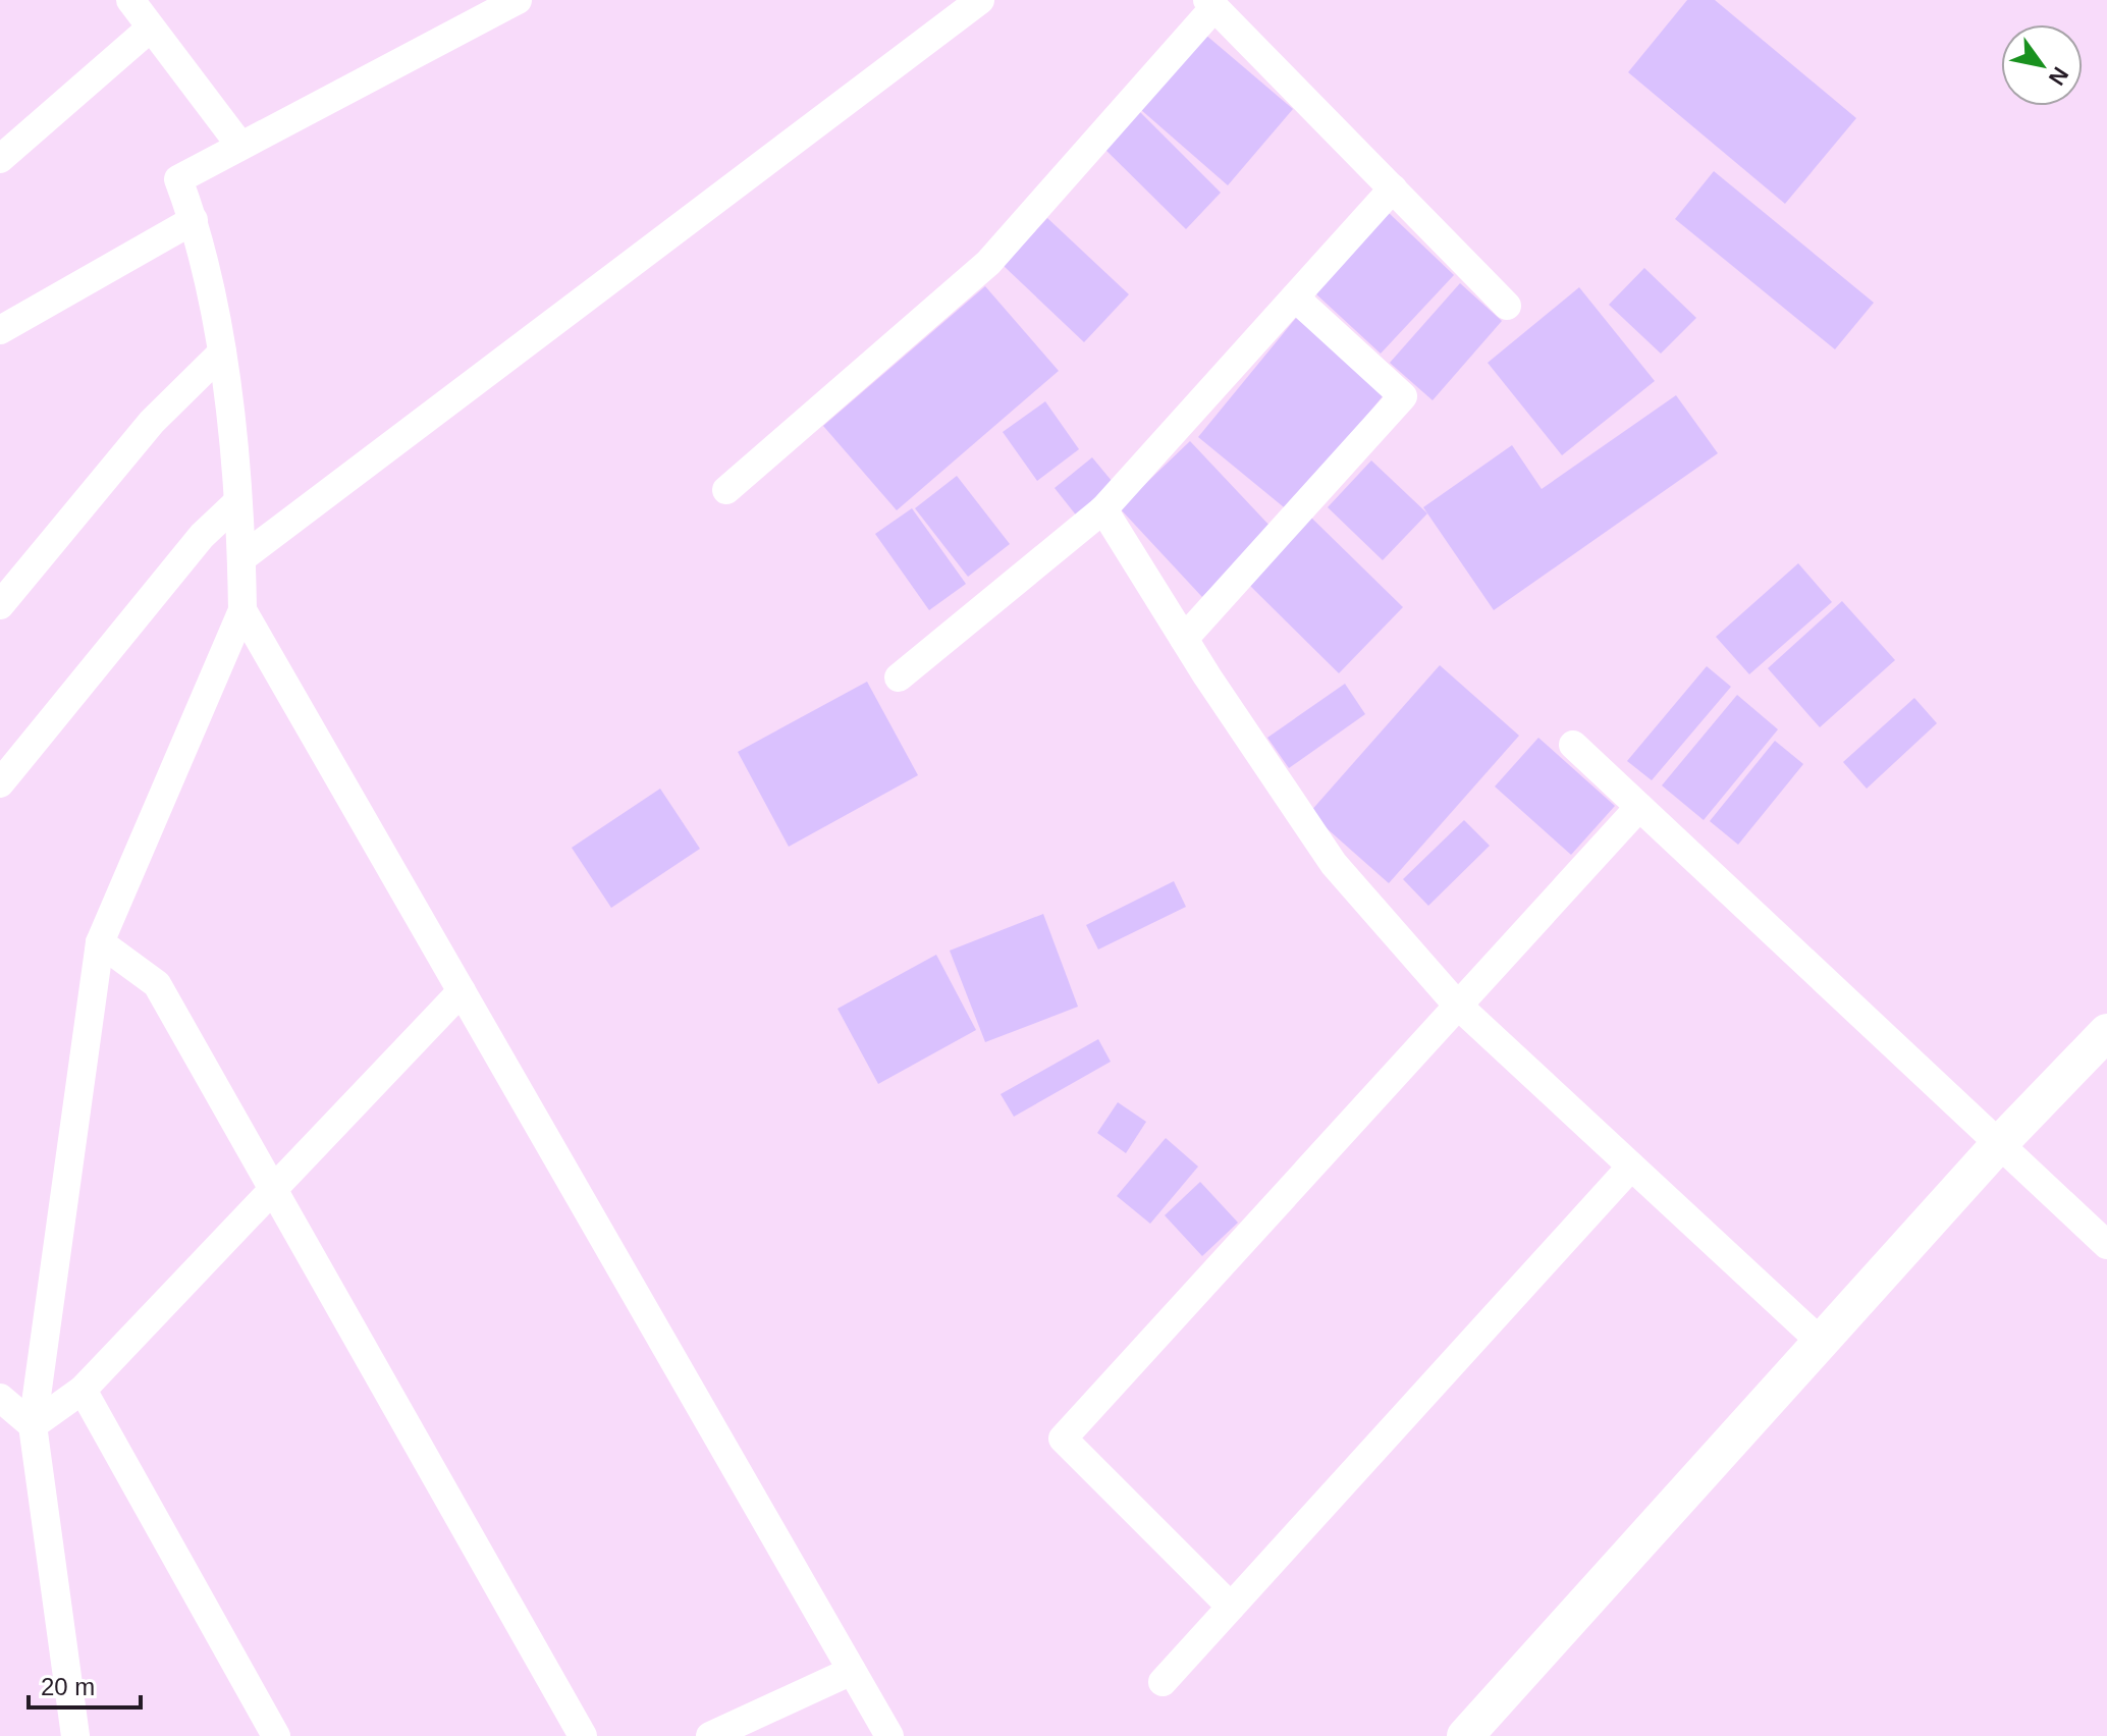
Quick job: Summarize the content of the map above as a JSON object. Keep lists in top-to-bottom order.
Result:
{
  "scale_bar": "20 m",
  "north": "bottom right"
}
